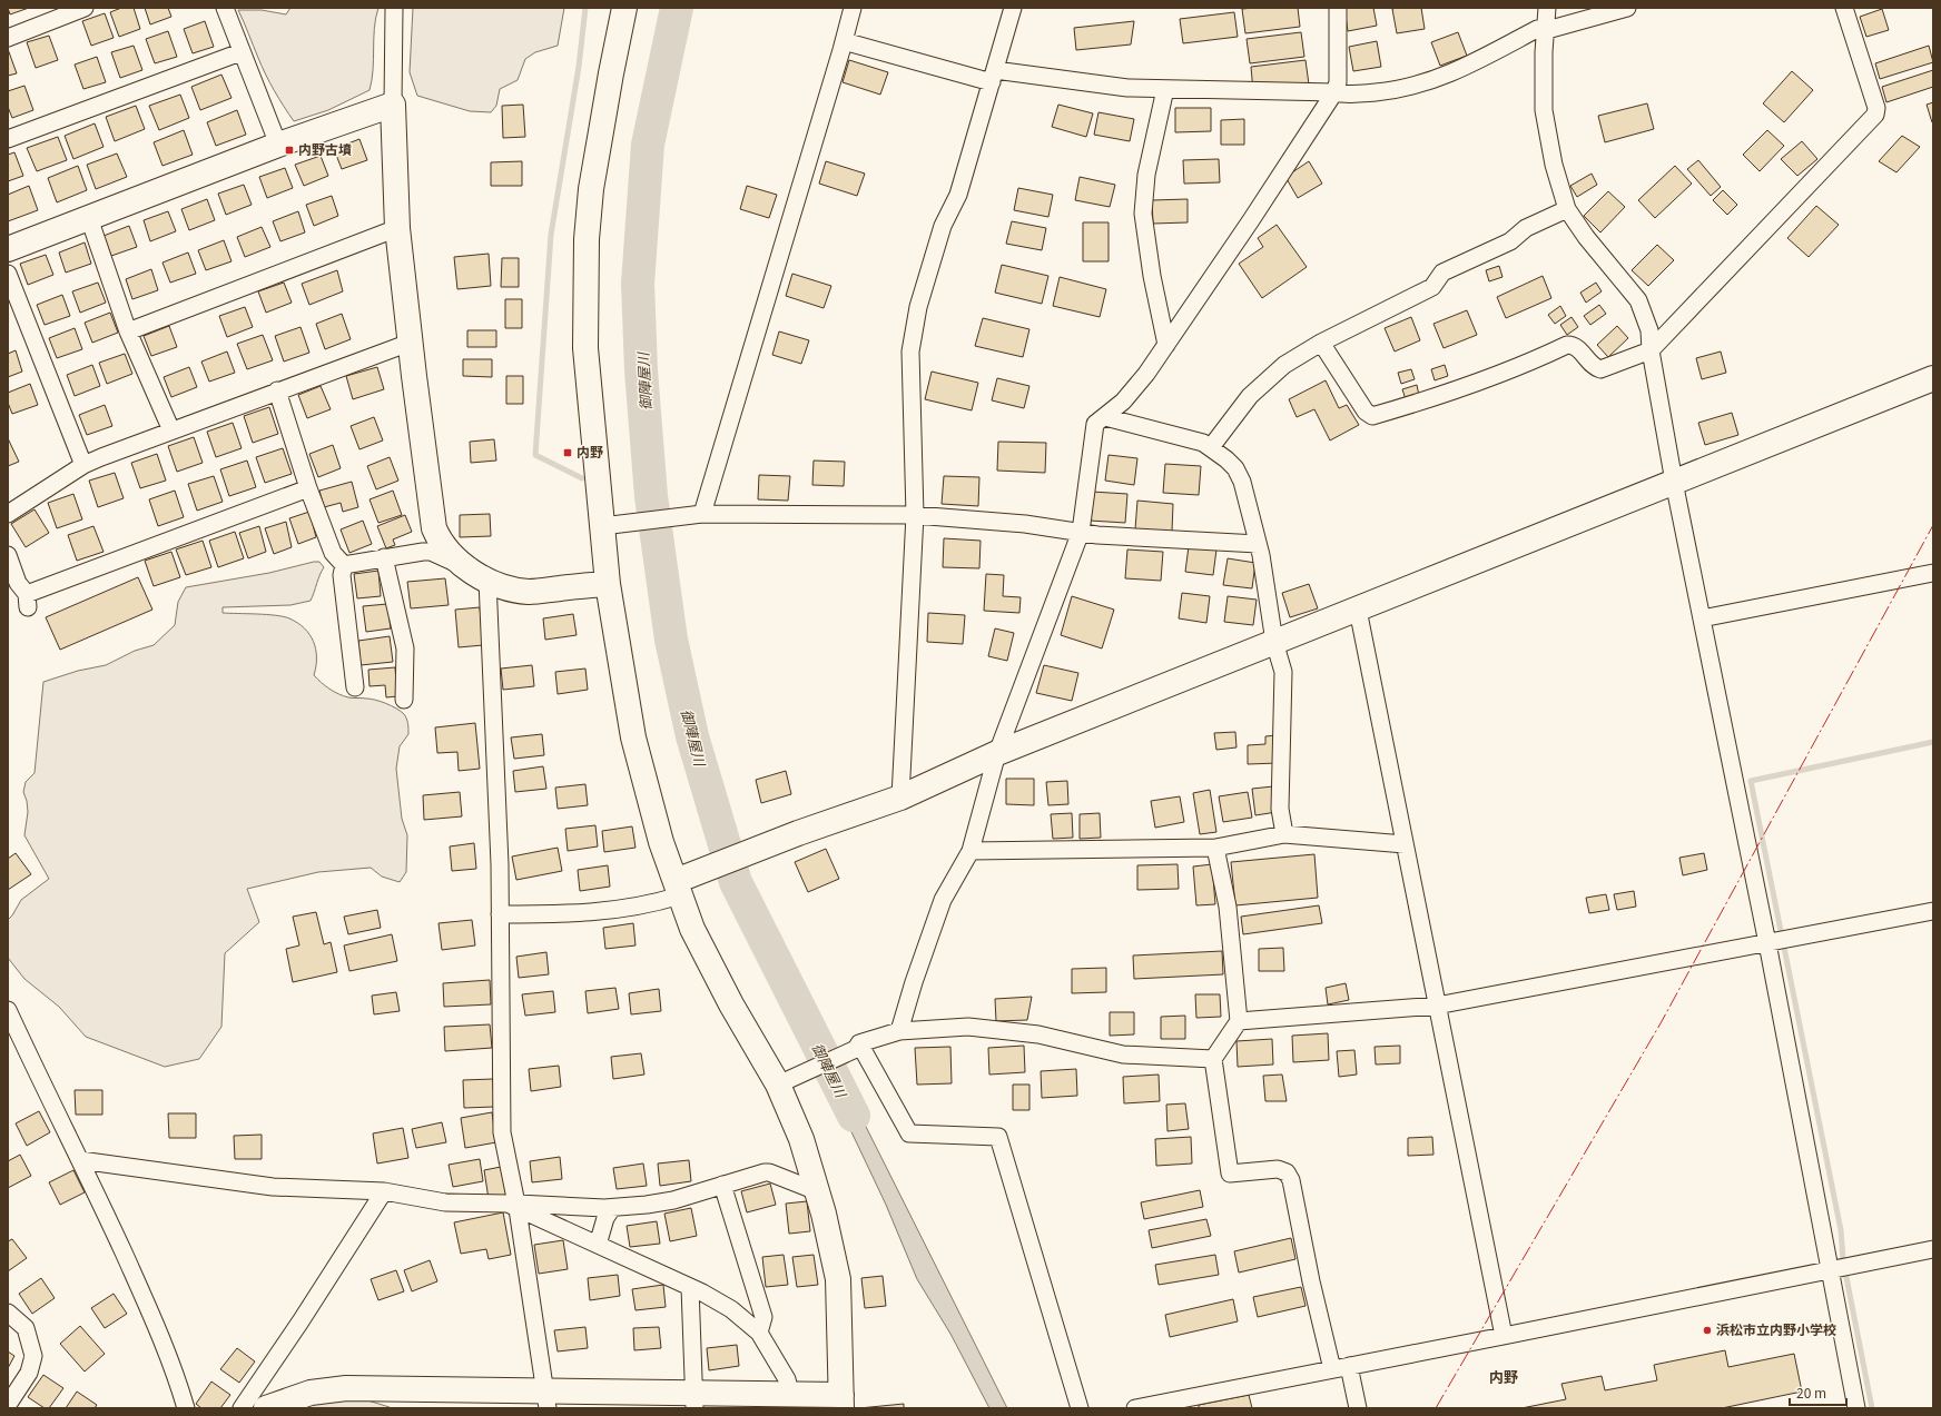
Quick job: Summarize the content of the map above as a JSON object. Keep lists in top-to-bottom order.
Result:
{
  "districts": ["内野"],
  "water": ["御陣屋川"],
  "places": {
    "transit": ["内野古墳", "内野"],
    "other": ["浜松市立内野小学校"]
  },
  "scale_bar": "20 m"
}
